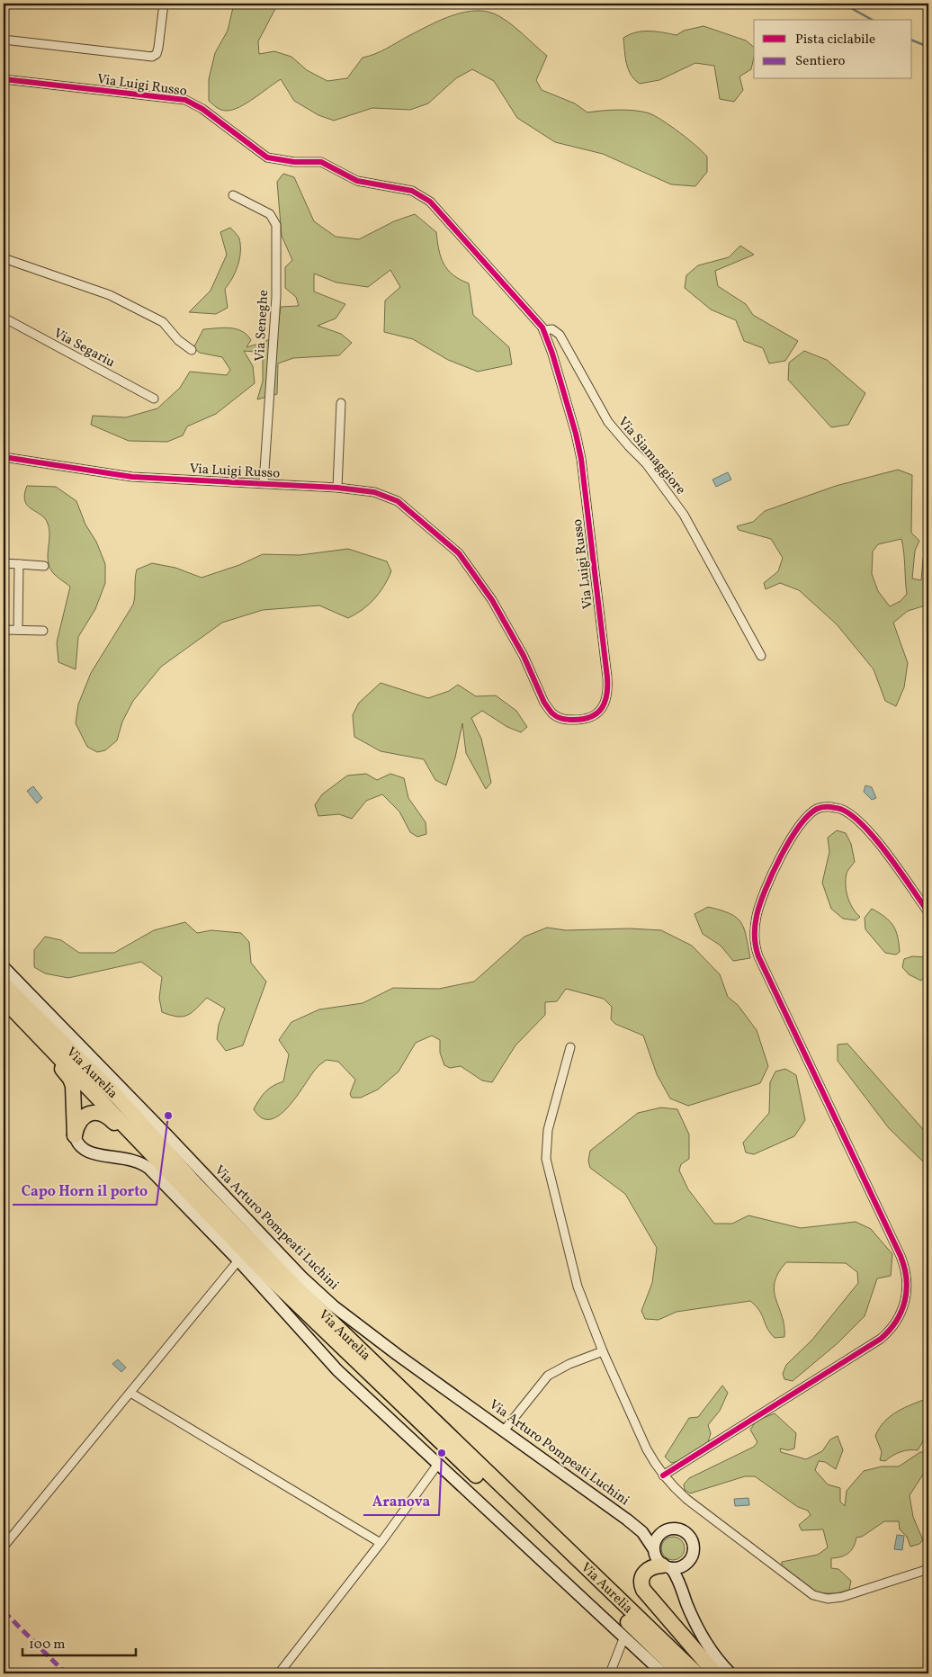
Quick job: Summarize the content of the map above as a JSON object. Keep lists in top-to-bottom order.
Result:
{
  "streets": {
    "highway": ["Via Aurelia"],
    "street": [
      "Via Luigi Russo",
      "Via Seneghe",
      "Via Segariu",
      "Via Siamaggiore",
      "Via Arturo Pompeati Luchini"
    ]
  },
  "crossings": [
    ["Via Luigi Russo", "Via Seneghe"],
    ["Via Luigi Russo", "Via Siamaggiore"]
  ],
  "places": ["Capo Horn il porto", "Aranova"],
  "legend": ["Pista ciclabile", "Sentiero"],
  "scale_bar": "100 m"
}
